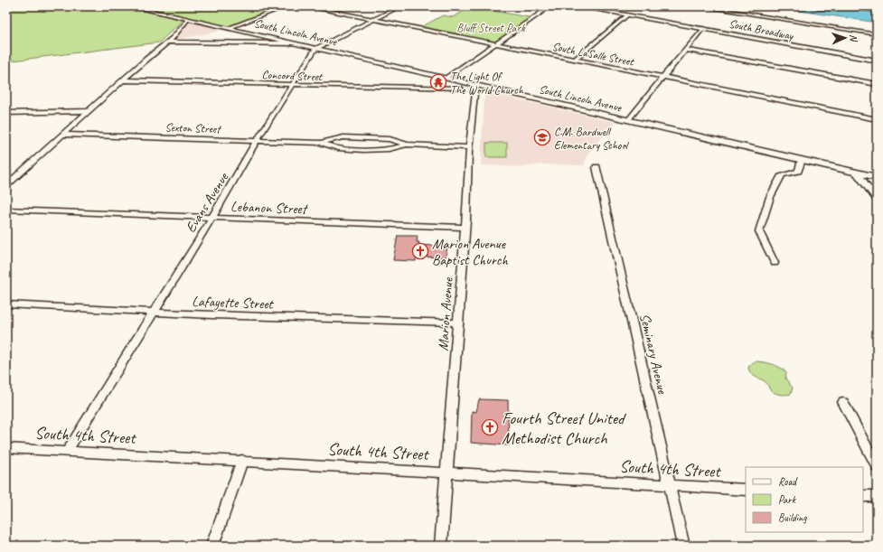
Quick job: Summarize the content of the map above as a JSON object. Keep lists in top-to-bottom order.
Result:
{
  "streets": {
    "street": [
      "South Broadway",
      "South Lincoln Avenue",
      "South LaSalle Street",
      "Concord Street",
      "Sexton Street",
      "Evans Avenue",
      "Lebanon Street",
      "Lafayette Street",
      "Marion Avenue",
      "Seminary Avenue",
      "South 4th Street"
    ]
  },
  "crossings": [
    ["South Lincoln Avenue", "Evans Avenue"],
    ["South Lincoln Avenue", "Marion Avenue"],
    ["Concord Street", "Evans Avenue"],
    ["Sexton Street", "Evans Avenue"],
    ["Sexton Street", "Marion Avenue"],
    ["Evans Avenue", "Lebanon Street"],
    ["Evans Avenue", "Lafayette Street"],
    ["Evans Avenue", "South 4th Street"],
    ["Lebanon Street", "Marion Avenue"],
    ["Lafayette Street", "Marion Avenue"],
    ["Marion Avenue", "South 4th Street"],
    ["Seminary Avenue", "South 4th Street"]
  ],
  "parks": ["Bluff Street Park"],
  "places": {
    "temple": ["The Light Of The World Church"],
    "school or university": ["C.M. Bardwell Elementary School"],
    "church": ["Marion Avenue Baptist Church", "Fourth Street United Methodist Church"]
  },
  "legend": ["Road", "Park", "Building"],
  "north": "right"
}
